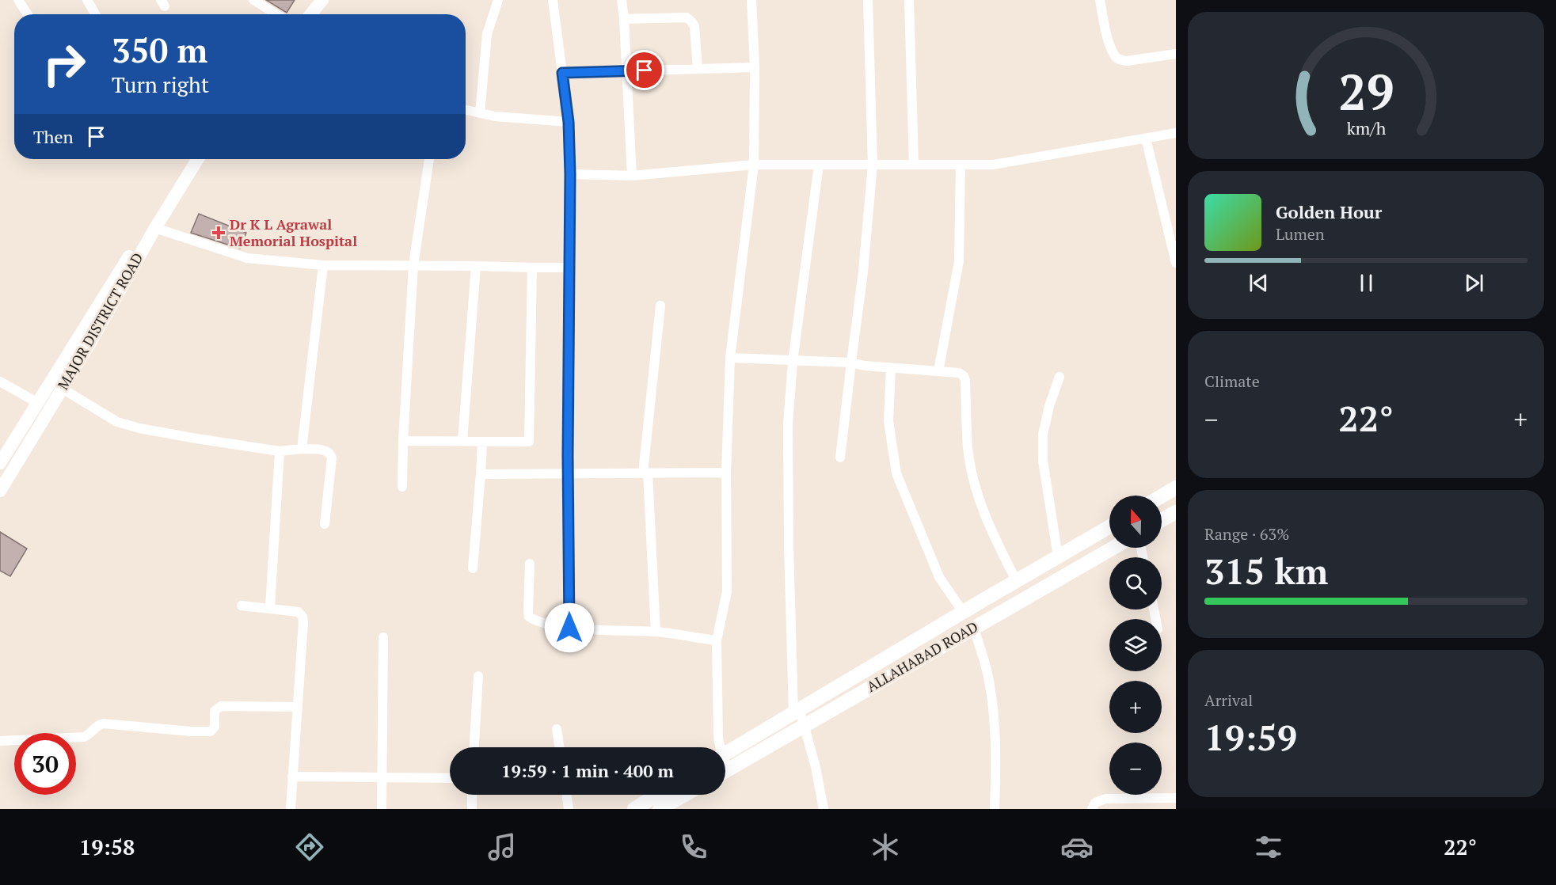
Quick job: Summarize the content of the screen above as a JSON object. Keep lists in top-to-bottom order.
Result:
{
  "streets": {
    "main road": ["ALLAHABAD ROAD"],
    "street": ["MAJOR DISTRICT ROAD"]
  },
  "places": {
    "health": ["Dr K L Agrawal Memorial Hospital"]
  },
  "north": "top",
  "page": {
    "turn": ["350 m", "Turn right"],
    "then": "Then",
    "song": ["Golden Hour", "Lumen"],
    "tile": [
      "Climate",
      ["Range · 63%", "315 km"],
      ["Arrival", "19:59"]
    ],
    "heat": ["−", "22°", "+"],
    "map_buttons": ["+", "−"],
    "limit": "30",
    "trip": "19:59 · 1 min · 400 m",
    "tabs": ["19:58", "22°"],
    "gauge": ["29", "km/h"]
  }
}
